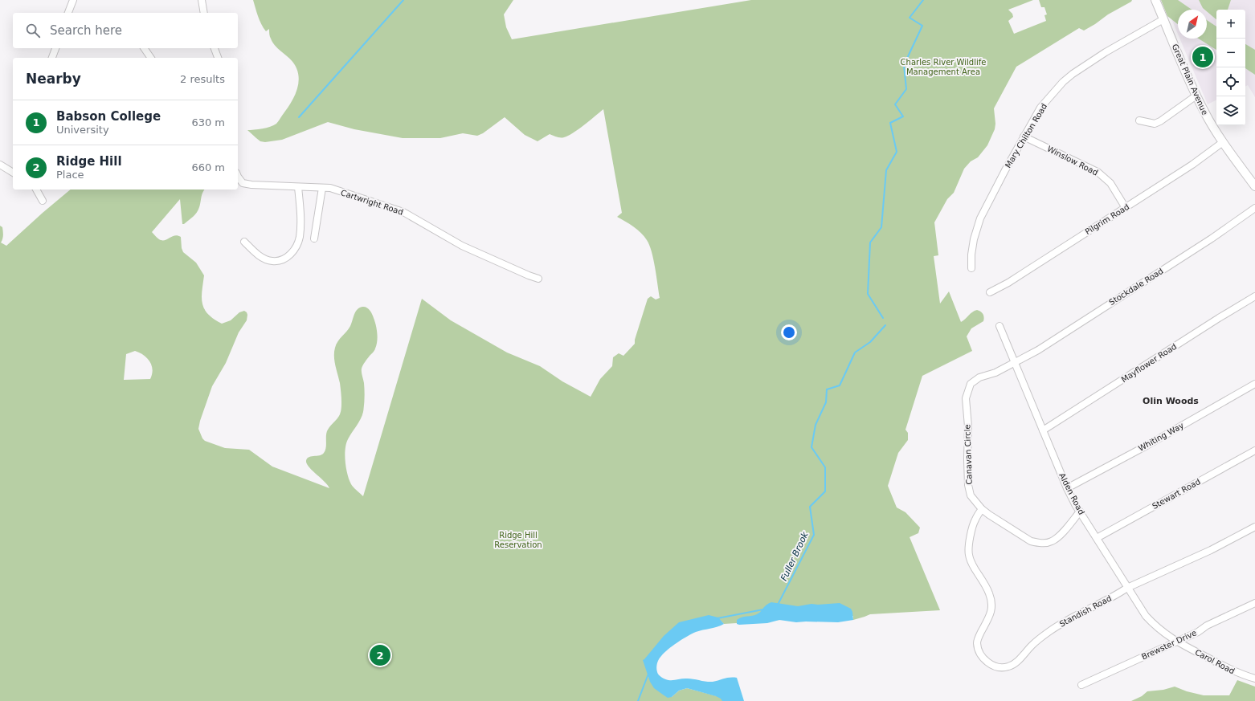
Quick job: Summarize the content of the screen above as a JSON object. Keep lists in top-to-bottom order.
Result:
{
  "streets": {
    "main road": ["Great Plain Avenue"],
    "street": [
      "Mary Chilton Road",
      "Winslow Road",
      "Cartwright Road",
      "Pilgrim Road",
      "Stockdale Road",
      "Mayflower Road",
      "Whiting Way",
      "Canavan Circle",
      "Alden Road",
      "Stewart Road",
      "Standish Road",
      "Brewster Drive",
      "Carol Road"
    ]
  },
  "crossings": [
    ["Great Plain Avenue", "Mary Chilton Road"],
    ["Great Plain Avenue", "Pilgrim Road"],
    ["Mary Chilton Road", "Winslow Road"],
    ["Winslow Road", "Pilgrim Road"],
    ["Stockdale Road", "Canavan Circle"],
    ["Stockdale Road", "Alden Road"],
    ["Mayflower Road", "Alden Road"],
    ["Whiting Way", "Alden Road"],
    ["Canavan Circle", "Alden Road"],
    ["Canavan Circle", "Standish Road"],
    ["Alden Road", "Stewart Road"],
    ["Alden Road", "Standish Road"],
    ["Alden Road", "Brewster Drive"],
    ["Alden Road", "Carol Road"],
    ["Brewster Drive", "Carol Road"]
  ],
  "districts": ["Olin Woods"],
  "water": ["Fuller Brook"],
  "parks": ["Charles River Wildlife Management Area", "Ridge Hill Reservation"],
  "north": "top right",
  "page": {
    "map_buttons": ["+", "−"],
    "search": "Search here",
    "pins": ["1", "2"],
    "heading": ["Nearby", "2 results"],
    "list": [
      {
        "mark": "1",
        "name": "Babson College",
        "note": "University",
        "value": "630 m"
      },
      {
        "mark": "2",
        "name": "Ridge Hill",
        "note": "Place",
        "value": "660 m"
      }
    ]
  }
}
